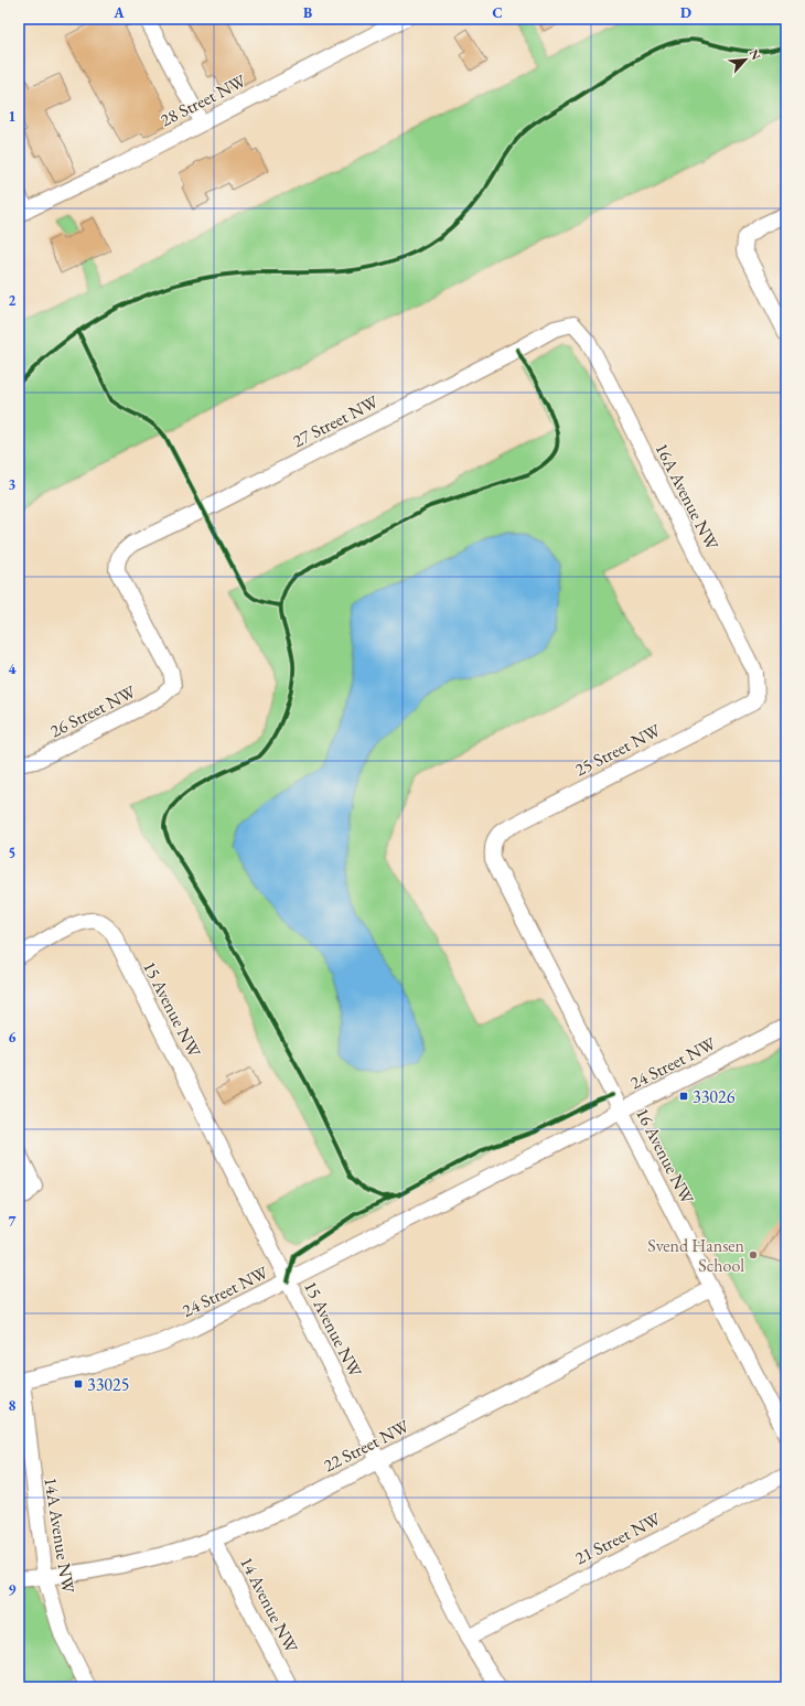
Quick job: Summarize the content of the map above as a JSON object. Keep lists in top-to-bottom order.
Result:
{
  "streets": {
    "street": [
      "28 Street NW",
      "27 Street NW",
      "16A Avenue NW",
      "26 Street NW",
      "25 Street NW",
      "15 Avenue NW",
      "24 Street NW",
      "16 Avenue NW",
      "22 Street NW",
      "14A Avenue NW",
      "21 Street NW",
      "14 Avenue NW"
    ]
  },
  "crossings": [
    ["27 Street NW", "16A Avenue NW"],
    ["27 Street NW", "26 Street NW"],
    ["16A Avenue NW", "25 Street NW"],
    ["25 Street NW", "16 Avenue NW"],
    ["15 Avenue NW", "24 Street NW"],
    ["15 Avenue NW", "22 Street NW"],
    ["15 Avenue NW", "21 Street NW"],
    ["24 Street NW", "16 Avenue NW"],
    ["24 Street NW", "14A Avenue NW"],
    ["16 Avenue NW", "22 Street NW"],
    ["22 Street NW", "14A Avenue NW"],
    ["22 Street NW", "14 Avenue NW"]
  ],
  "places": {
    "transit": ["33026", "33025"],
    "other": ["Svend Hansen School"]
  },
  "north": "top right",
  "grid": {
    "columns": [
      "A",
      "B",
      "C",
      "D"
    ],
    "rows": [
      "1",
      "2",
      "3",
      "4",
      "5",
      "6",
      "7",
      "8",
      "9"
    ]
  }
}
